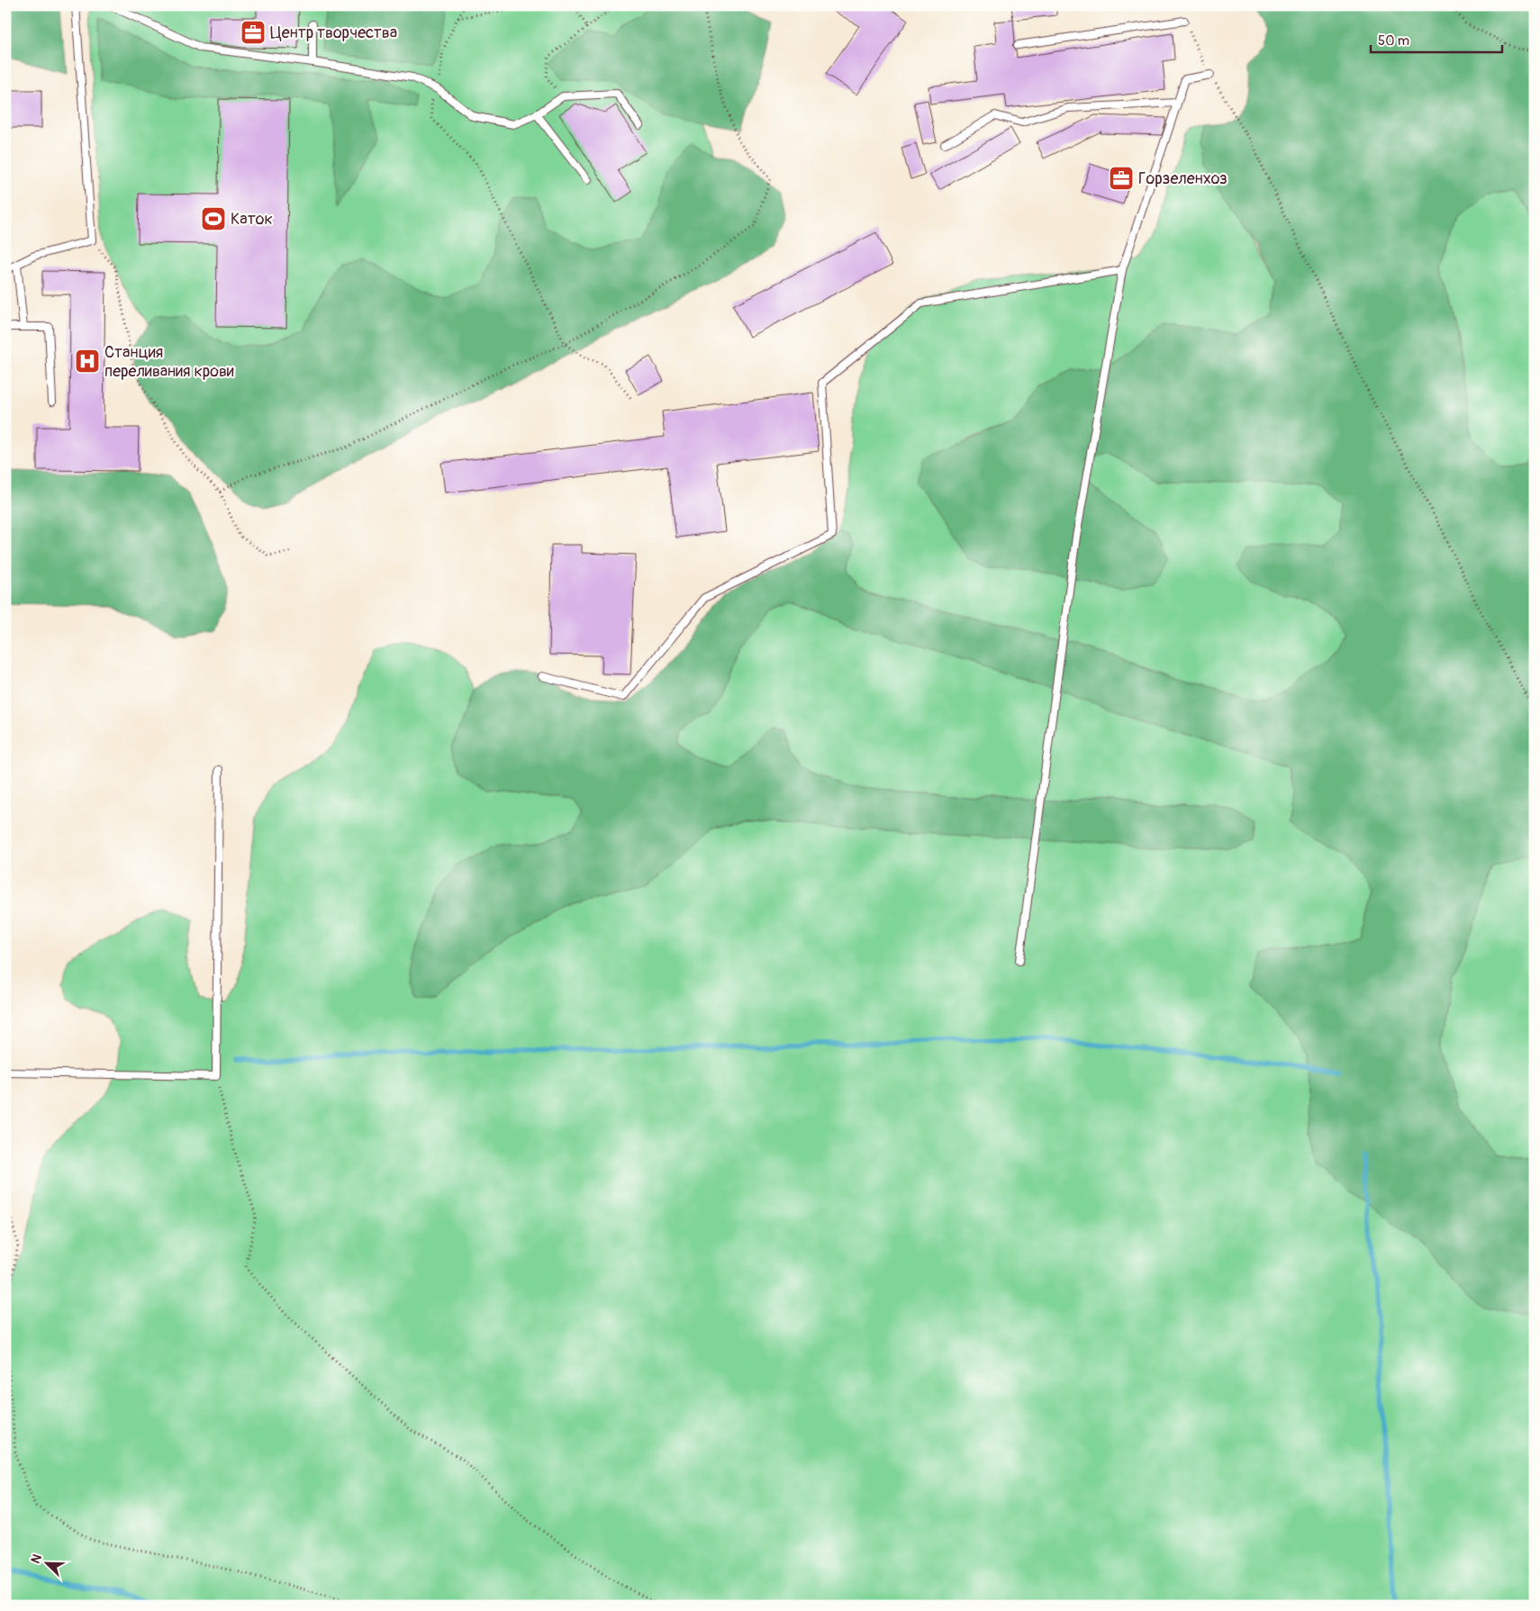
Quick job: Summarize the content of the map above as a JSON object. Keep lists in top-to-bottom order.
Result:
{
  "places": {
    "office": ["Центр творчества", "Горзеленхоз"],
    "sports": ["Каток"],
    "hospital": ["Станция переливания крови"]
  },
  "scale_bar": "50 m",
  "north": "top left"
}
